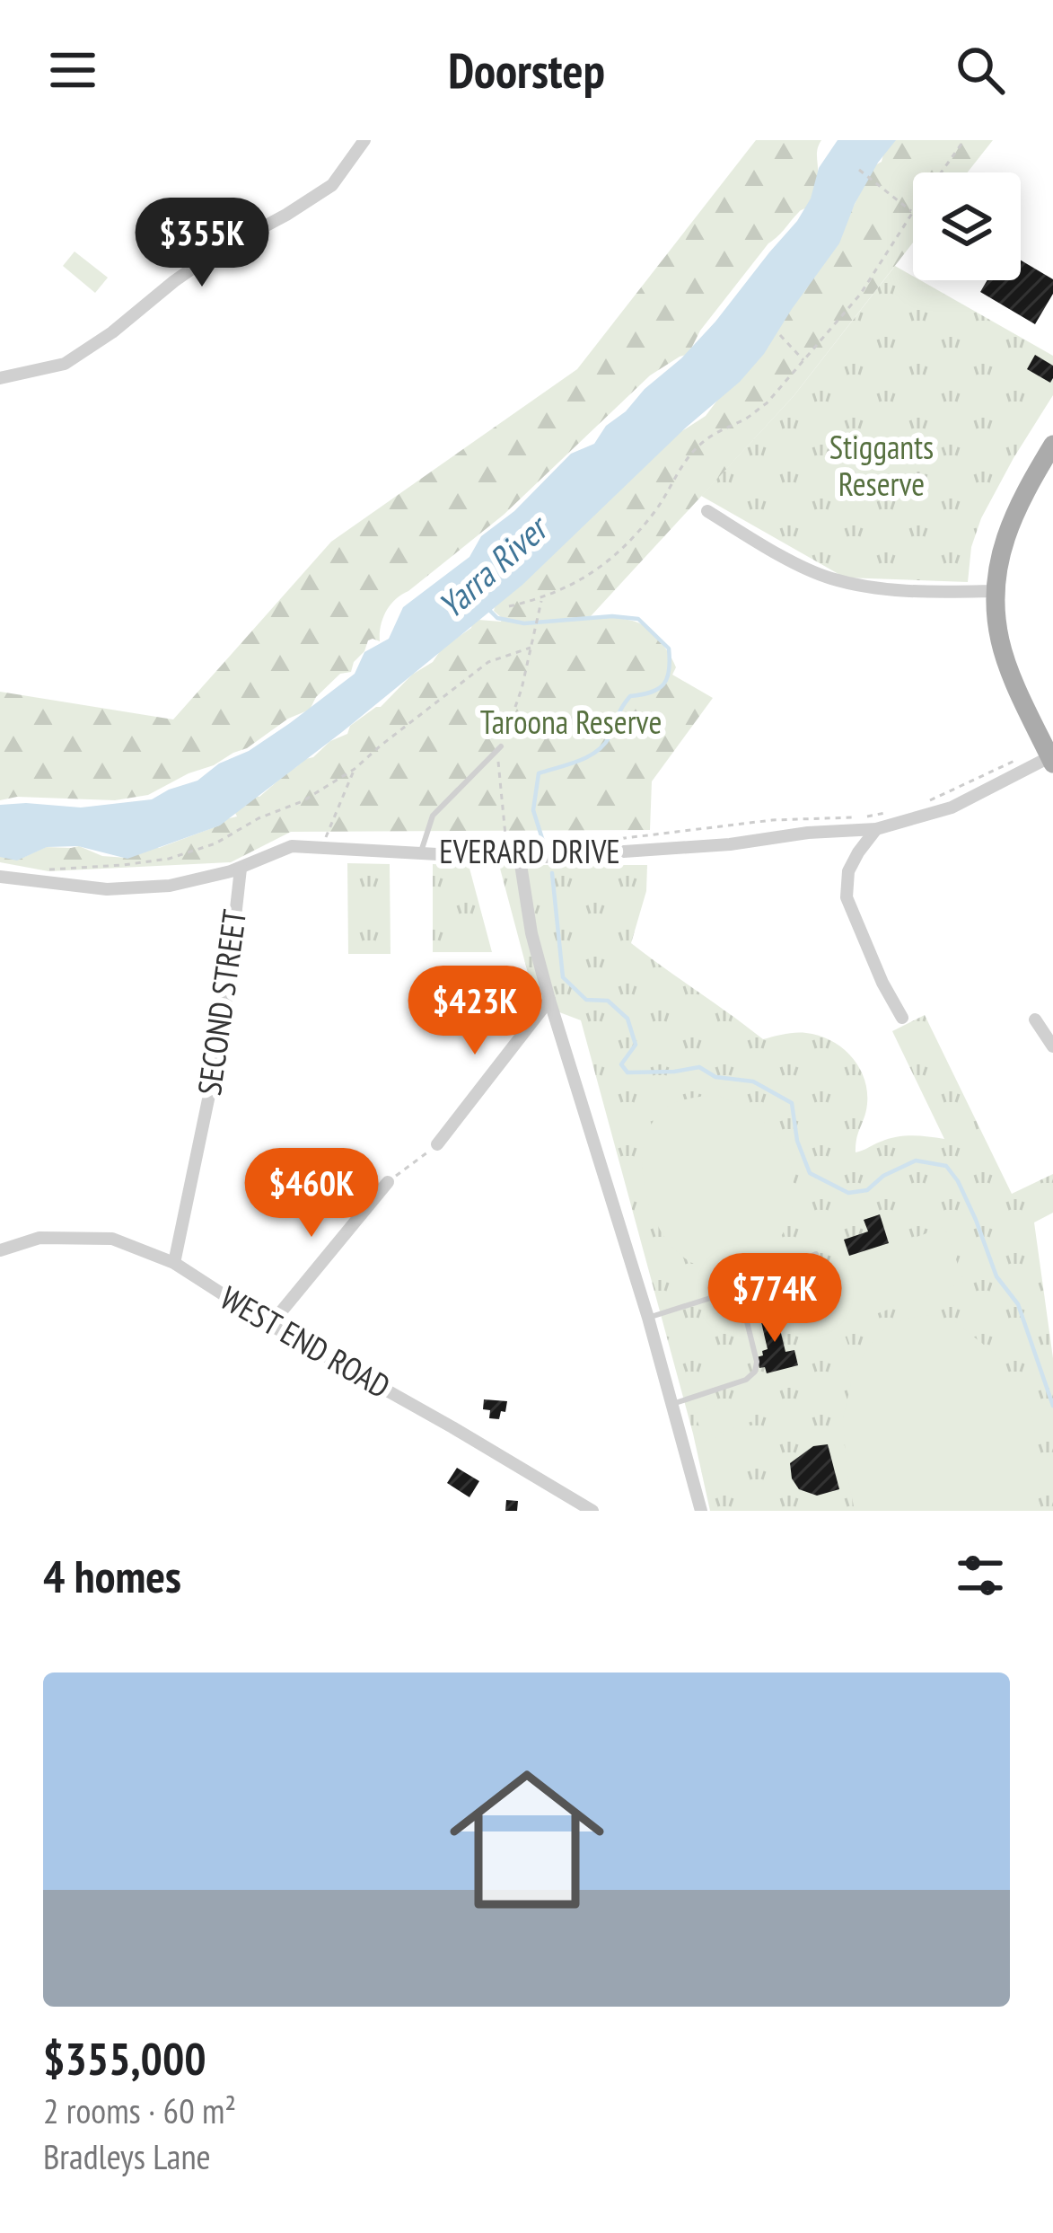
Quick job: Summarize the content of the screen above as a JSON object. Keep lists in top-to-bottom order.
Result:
{
  "streets": {
    "street": ["EVERARD DRIVE", "SECOND STREET", "WEST END ROAD"]
  },
  "crossings": [
    ["EVERARD DRIVE", "SECOND STREET"],
    ["SECOND STREET", "WEST END ROAD"]
  ],
  "water": ["Yarra River"],
  "parks": ["Stiggants Reserve", "Taroona Reserve"],
  "page": {
    "header": "Doorstep",
    "price": [
      "$355K",
      "$423K",
      "$460K",
      "$774K"
    ],
    "heading": "4 homes",
    "list": [
      {
        "name": "$355,000",
        "note": "2 rooms · 60 m² · Bradleys Lane"
      }
    ]
  }
}
